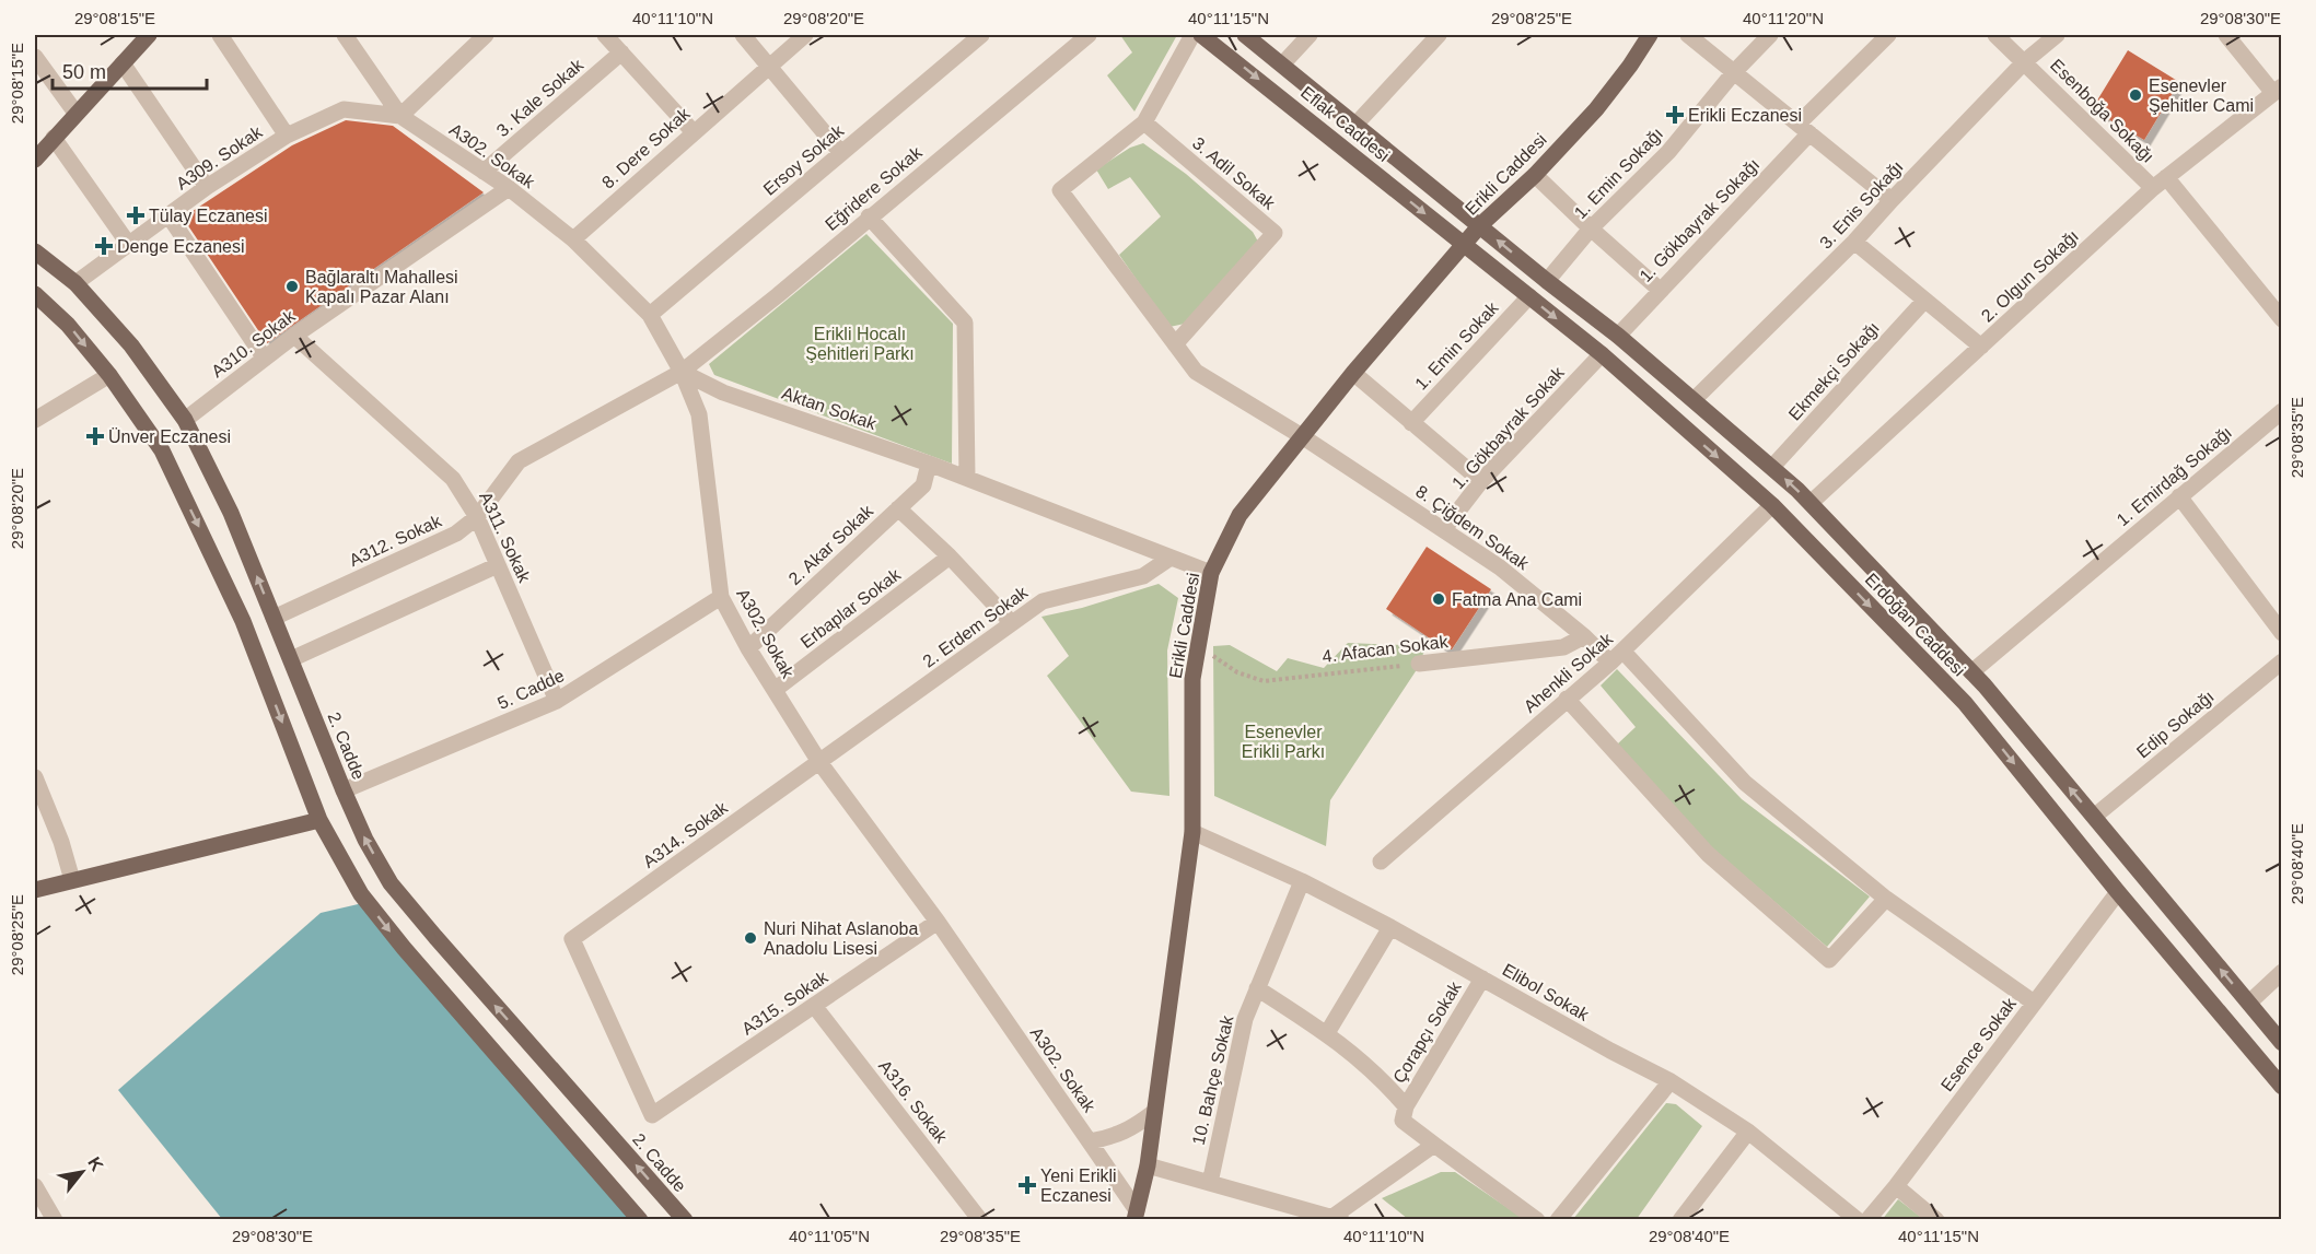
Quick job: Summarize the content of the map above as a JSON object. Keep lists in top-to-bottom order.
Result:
{
  "streets": {
    "main road": [
      "Eflak Caddesi",
      "Erikli Caddesi",
      "Erdoğan Caddesi",
      "2. Cadde"
    ],
    "street": [
      "3. Kale Sokak",
      "Esenboğa Sokağı",
      "8. Dere Sokak",
      "A302. Sokak",
      "A309. Sokak",
      "Ersoy Sokak",
      "3. Adil Sokak",
      "1. Emin Sokağı",
      "Eğridere Sokak",
      "3. Enis Sokağı",
      "1. Gökbayrak Sokağı",
      "2. Olgun Sokağı",
      "A310. Sokak",
      "1. Emin Sokak",
      "Ekmekçi Sokağı",
      "Aktan Sokak",
      "1. Gökbayrak Sokak",
      "1. Emirdağ Sokağı",
      "8. Çiğdem Sokak",
      "A311. Sokak",
      "A312. Sokak",
      "2. Akar Sokak",
      "Erbaplar Sokak",
      "2. Erdem Sokak",
      "4. Afacan Sokak",
      "Ahenkli Sokak",
      "5. Cadde",
      "Edip Sokağı",
      "A314. Sokak",
      "Elibol Sokak",
      "A315. Sokak",
      "Çorapçı Sokak",
      "Esence Sokak",
      "10. Bahçe Sokak",
      "A316. Sokak"
    ]
  },
  "crossings": [
    ["3. Kale Sokak", "A302. Sokak"],
    ["Esenboğa Sokağı", "3. Enis Sokağı"],
    ["Esenboğa Sokağı", "2. Olgun Sokağı"],
    ["Eflak Caddesi", "Erikli Caddesi"],
    ["Eflak Caddesi", "Erdoğan Caddesi"],
    ["8. Dere Sokak", "A302. Sokak"],
    ["A302. Sokak", "A309. Sokak"],
    ["A302. Sokak", "Ersoy Sokak"],
    ["A302. Sokak", "Erikli Caddesi"],
    ["A302. Sokak", "Eğridere Sokak"],
    ["A302. Sokak", "A310. Sokak"],
    ["A302. Sokak", "Aktan Sokak"],
    ["A302. Sokak", "A312. Sokak"],
    ["A302. Sokak", "2. Akar Sokak"],
    ["A302. Sokak", "Erbaplar Sokak"],
    ["A302. Sokak", "2. Erdem Sokak"],
    ["A302. Sokak", "5. Cadde"],
    ["A302. Sokak", "A314. Sokak"],
    ["A302. Sokak", "A315. Sokak"],
    ["A309. Sokak", "2. Cadde"],
    ["1. Emin Sokağı", "Erdoğan Caddesi"],
    ["Erikli Caddesi", "Aktan Sokak"],
    ["Erikli Caddesi", "8. Çiğdem Sokak"],
    ["Erikli Caddesi", "Erdoğan Caddesi"],
    ["Erikli Caddesi", "4. Afacan Sokak"],
    ["Erikli Caddesi", "Elibol Sokak"],
    ["Eğridere Sokak", "Aktan Sokak"],
    ["Eğridere Sokak", "A312. Sokak"],
    ["3. Enis Sokağı", "Erdoğan Caddesi"],
    ["1. Gökbayrak Sokağı", "Erdoğan Caddesi"],
    ["2. Olgun Sokağı", "Erdoğan Caddesi"],
    ["A310. Sokak", "A311. Sokak"],
    ["A310. Sokak", "2. Cadde"],
    ["1. Emin Sokak", "Erdoğan Caddesi"],
    ["Ekmekçi Sokağı", "Erdoğan Caddesi"],
    ["Aktan Sokak", "A312. Sokak"],
    ["Aktan Sokak", "2. Akar Sokak"],
    ["Aktan Sokak", "2. Erdem Sokak"],
    ["1. Gökbayrak Sokak", "8. Çiğdem Sokak"],
    ["1. Gökbayrak Sokak", "Erdoğan Caddesi"],
    ["1. Emirdağ Sokağı", "Erdoğan Caddesi"],
    ["8. Çiğdem Sokak", "4. Afacan Sokak"],
    ["8. Çiğdem Sokak", "Ahenkli Sokak"],
    ["8. Çiğdem Sokak", "Esence Sokak"],
    ["A311. Sokak", "A312. Sokak"],
    ["A311. Sokak", "5. Cadde"],
    ["A312. Sokak", "2. Cadde"],
    ["Erdoğan Caddesi", "Ahenkli Sokak"],
    ["Erdoğan Caddesi", "Edip Sokağı"],
    ["Erdoğan Caddesi", "Esence Sokak"],
    ["2. Erdem Sokak", "A314. Sokak"],
    ["5. Cadde", "2. Cadde"],
    ["A314. Sokak", "A315. Sokak"],
    ["Elibol Sokak", "Çorapçı Sokak"],
    ["Elibol Sokak", "10. Bahçe Sokak"],
    ["A315. Sokak", "A316. Sokak"]
  ],
  "parks": ["Erikli Hocalı Şehitleri Parkı", "Esenevler Erikli Parkı"],
  "places": {
    "other": [
      "Esenevler Şehitler Cami",
      "Bağlaraltı Mahallesi Kapalı Pazar Alanı",
      "Fatma Ana Cami",
      "Nuri Nihat Aslanoba Anadolu Lisesi"
    ],
    "health": [
      "Erikli Eczanesi",
      "Tülay Eczanesi",
      "Denge Eczanesi",
      "Ünver Eczanesi",
      "Yeni Erikli Eczanesi"
    ]
  },
  "scale_bar": "50 m",
  "north": "top right",
  "coordinates": [
    "29°08'15\"E",
    "40°11'10\"N",
    "29°08'20\"E",
    "40°11'15\"N",
    "29°08'25\"E",
    "40°11'20\"N",
    "29°08'30\"E",
    "29°08'35\"E",
    "29°08'40\"E",
    "40°11'05\"N"
  ]
}
